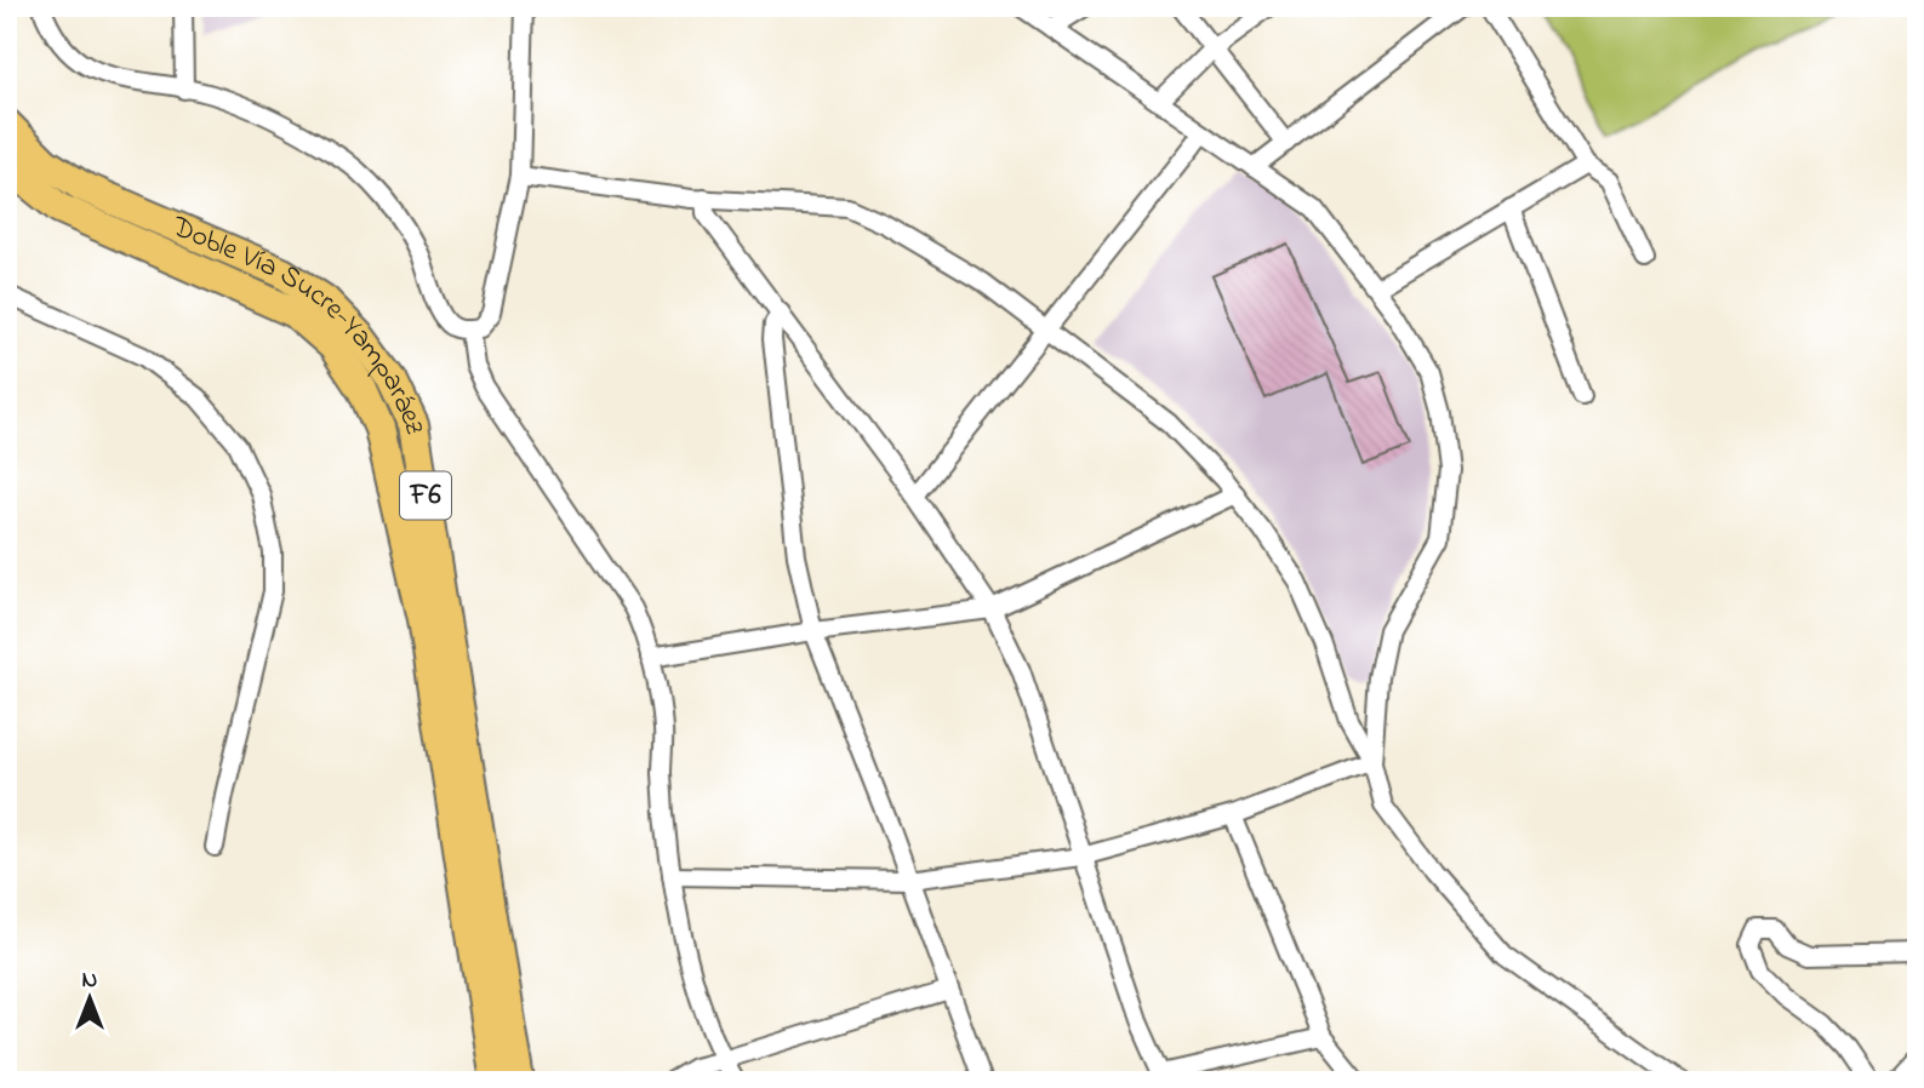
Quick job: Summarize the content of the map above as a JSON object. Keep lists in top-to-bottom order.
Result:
{
  "streets": {
    "highway": ["Doble Vía Sucre-Yamparáez", "F6"]
  },
  "north": "top"
}
